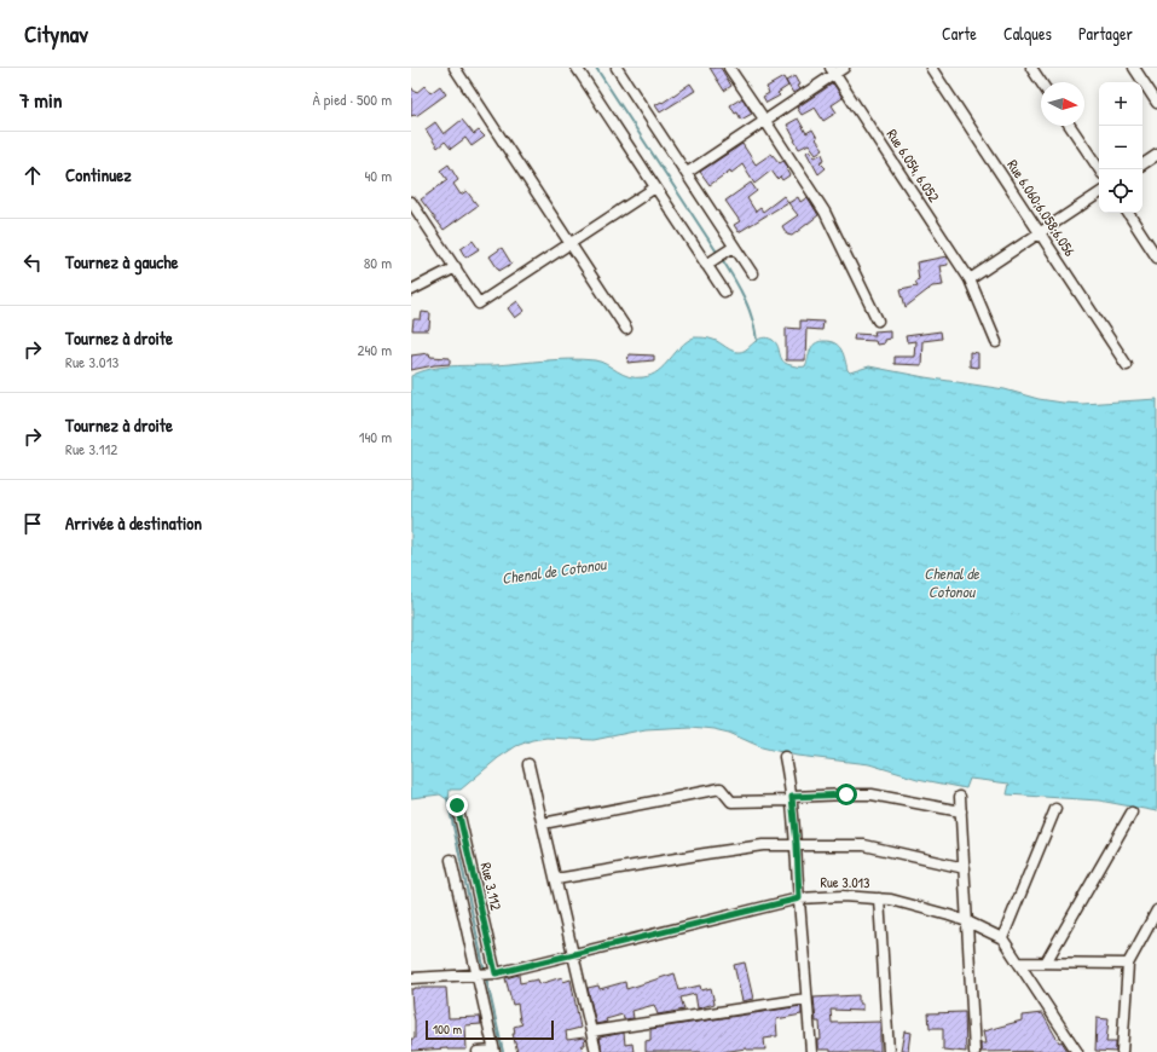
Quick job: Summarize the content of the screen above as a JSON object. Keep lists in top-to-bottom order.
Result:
{
  "streets": {
    "street": [
      "Rue 6.054, 6.052",
      "Rue 6.060;6.058;6.056",
      "Rue 3.013",
      "Rue 3.112"
    ]
  },
  "crossings": [
    ["Rue 3.013", "Rue 3.112"]
  ],
  "water": ["Chenal de Cotonou"],
  "scale_bar": "100 m",
  "north": "right",
  "page": {
    "header": "Citynav",
    "nav": ["Carte", "Calques", "Partager"],
    "heading": ["7 min", "À pied · 500 m"],
    "map_buttons": ["+", "−"],
    "list": [
      ["Continuez", "40 m"],
      ["Tournez à gauche", "80 m"],
      ["Tournez à droite", "Rue 3.013", "240 m"],
      ["Tournez à droite", "Rue 3.112", "140 m"],
      "Arrivée à destination"
    ],
    "scale": "100 m"
  }
}
